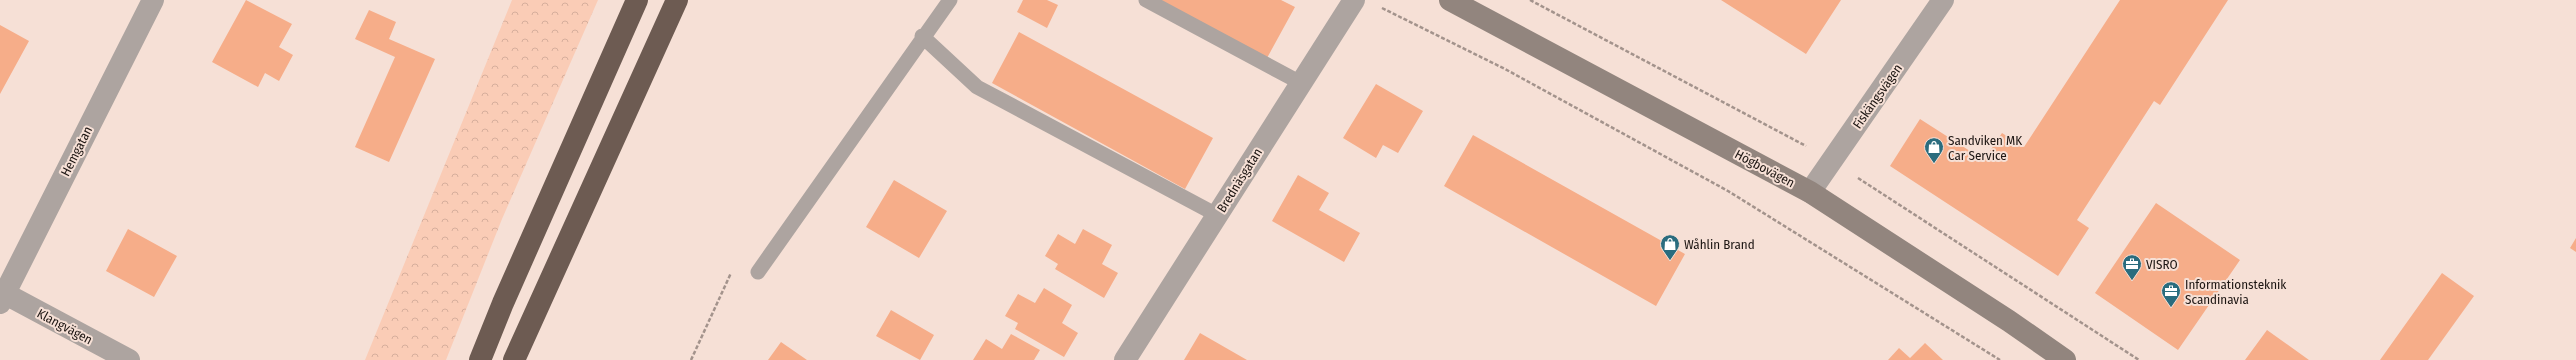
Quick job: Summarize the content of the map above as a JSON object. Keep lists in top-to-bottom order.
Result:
{
  "streets": {
    "main road": ["Högbovägen"],
    "street": [
      "Fiskängsvägen",
      "Hemgatan",
      "Brednäsgatan",
      "Klangvägen"
    ]
  },
  "crossings": [
    ["Fiskängsvägen", "Högbovägen"],
    ["Hemgatan", "Klangvägen"]
  ],
  "places": {
    "shop": ["Sandviken MK Car Service", "Wåhlin Brand"],
    "office": ["VISRO", "Informationsteknik Scandinavia"]
  }
}
